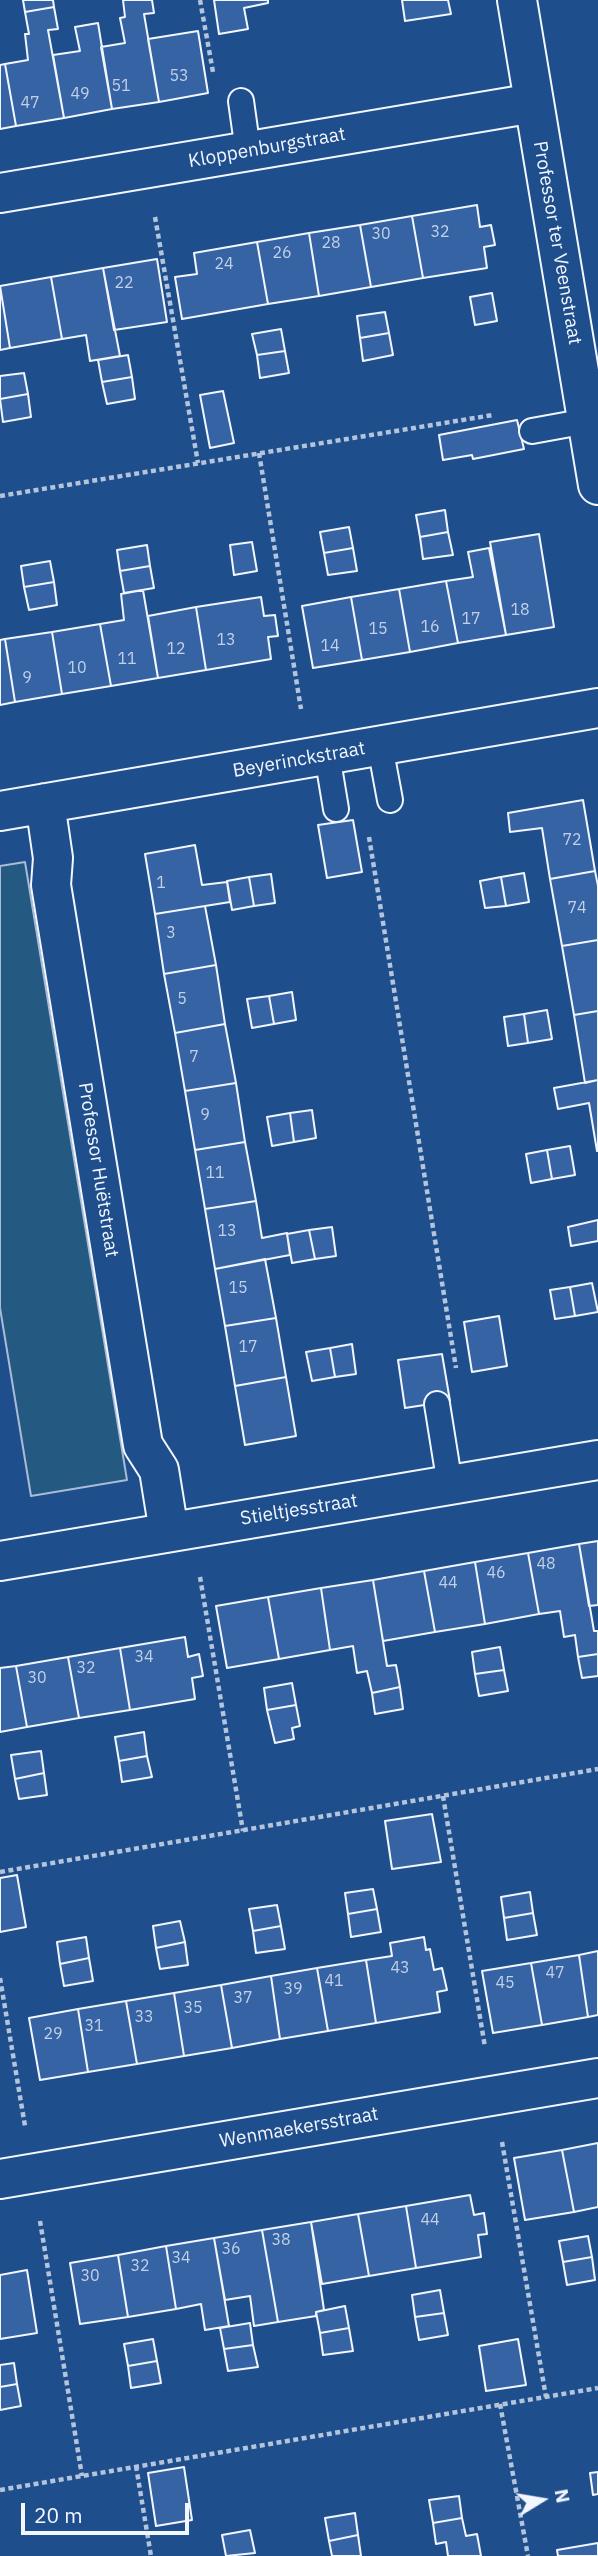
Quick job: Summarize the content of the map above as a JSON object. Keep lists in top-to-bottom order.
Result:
{
  "streets": {
    "street": [
      "Kloppenburgstraat",
      "Professor ter Veenstraat",
      "Beyerinckstraat",
      "Professor Huëtstraat",
      "Stieltjesstraat",
      "Wenmaekersstraat"
    ]
  },
  "crossings": [
    ["Kloppenburgstraat", "Professor ter Veenstraat"],
    ["Beyerinckstraat", "Professor Huëtstraat"],
    ["Professor Huëtstraat", "Stieltjesstraat"]
  ],
  "house_numbers": [
    "53",
    "51",
    "49",
    "47",
    "32",
    "30",
    "28",
    "26",
    "24",
    "22",
    "18",
    "17",
    "16",
    "15",
    "13",
    "14",
    "12",
    "11",
    "10",
    "9",
    "72",
    "1",
    "74",
    "3",
    "5",
    "7",
    "9",
    "11",
    "13",
    "15",
    "17",
    "48",
    "46",
    "44",
    "34",
    "32",
    "30",
    "43",
    "47",
    "41",
    "45",
    "39",
    "37",
    "35",
    "33",
    "31",
    "29",
    "44",
    "38",
    "36",
    "34",
    "32",
    "30"
  ],
  "scale_bar": "20 m",
  "north": "right"
}
